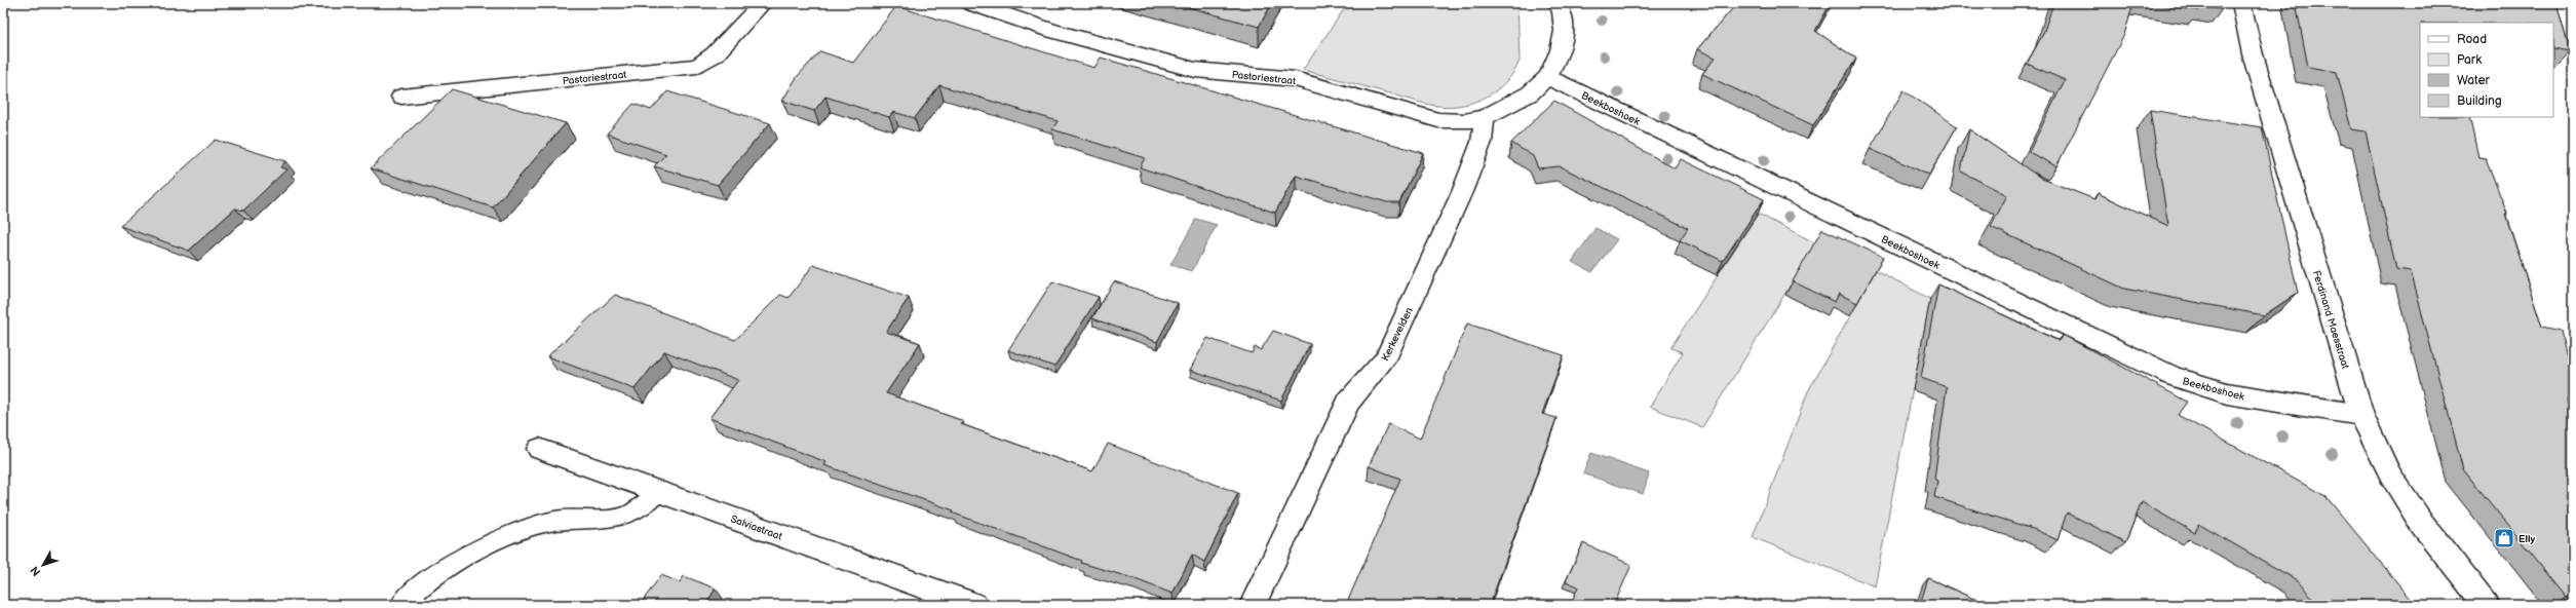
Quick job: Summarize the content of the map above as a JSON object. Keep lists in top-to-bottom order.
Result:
{
  "streets": {
    "street": [
      "Pastoriestraat",
      "Beekboshoek",
      "Ferdinand Maesstraat",
      "Kerkevelden",
      "Salviastraat"
    ]
  },
  "crossings": [
    ["Pastoriestraat", "Beekboshoek"],
    ["Pastoriestraat", "Kerkevelden"],
    ["Beekboshoek", "Ferdinand Maesstraat"]
  ],
  "places": {
    "shop": ["Elly"]
  },
  "legend": [
    "Road",
    "Park",
    "Water",
    "Building"
  ],
  "north": "bottom left"
}
